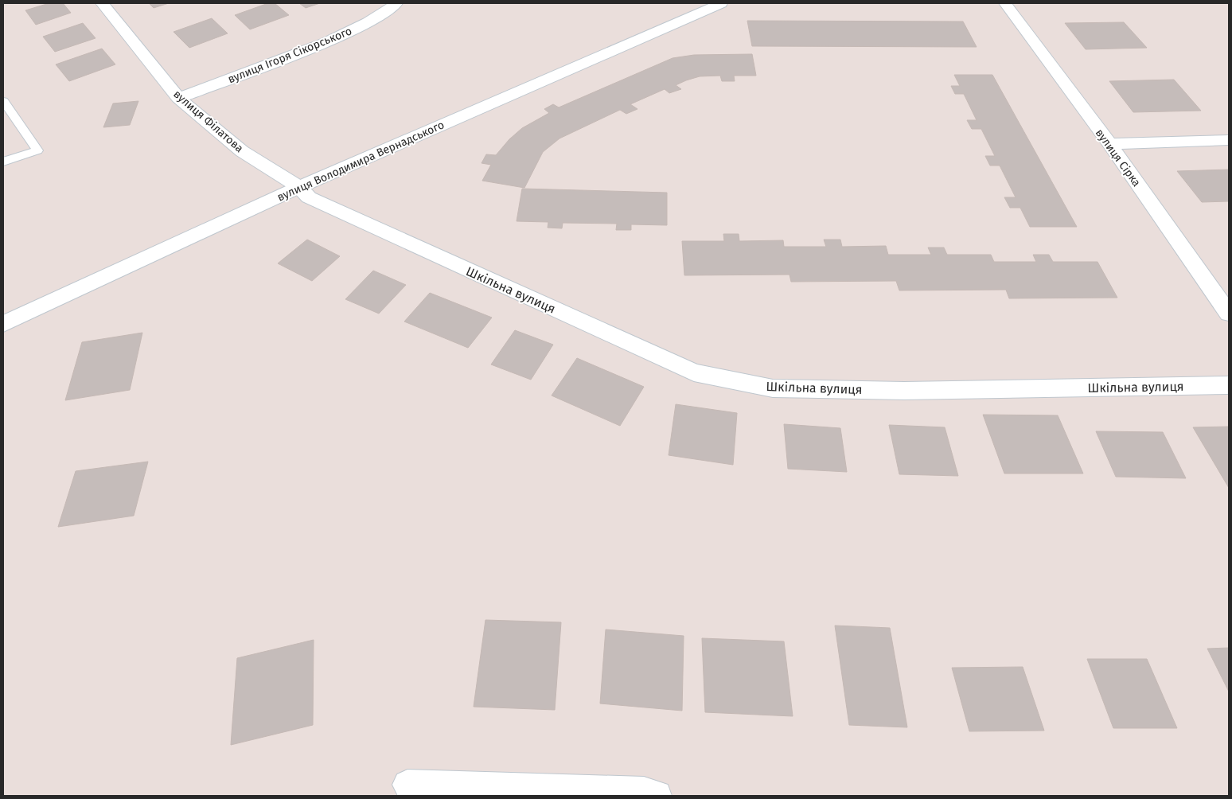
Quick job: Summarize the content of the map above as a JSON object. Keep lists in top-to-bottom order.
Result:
{
  "streets": {
    "street": [
      "вулиця Ігоря Сікорського",
      "вулиця Філатова",
      "вулиця Сірка",
      "вулиця Володимира Вернадського",
      "Шкільна вулиця"
    ]
  },
  "crossings": [
    ["вулиця Ігоря Сікорського", "вулиця Філатова"],
    ["вулиця Філатова", "вулиця Володимира Вернадського"],
    ["вулиця Філатова", "Шкільна вулиця"],
    ["вулиця Володимира Вернадського", "Шкільна вулиця"]
  ]
}
